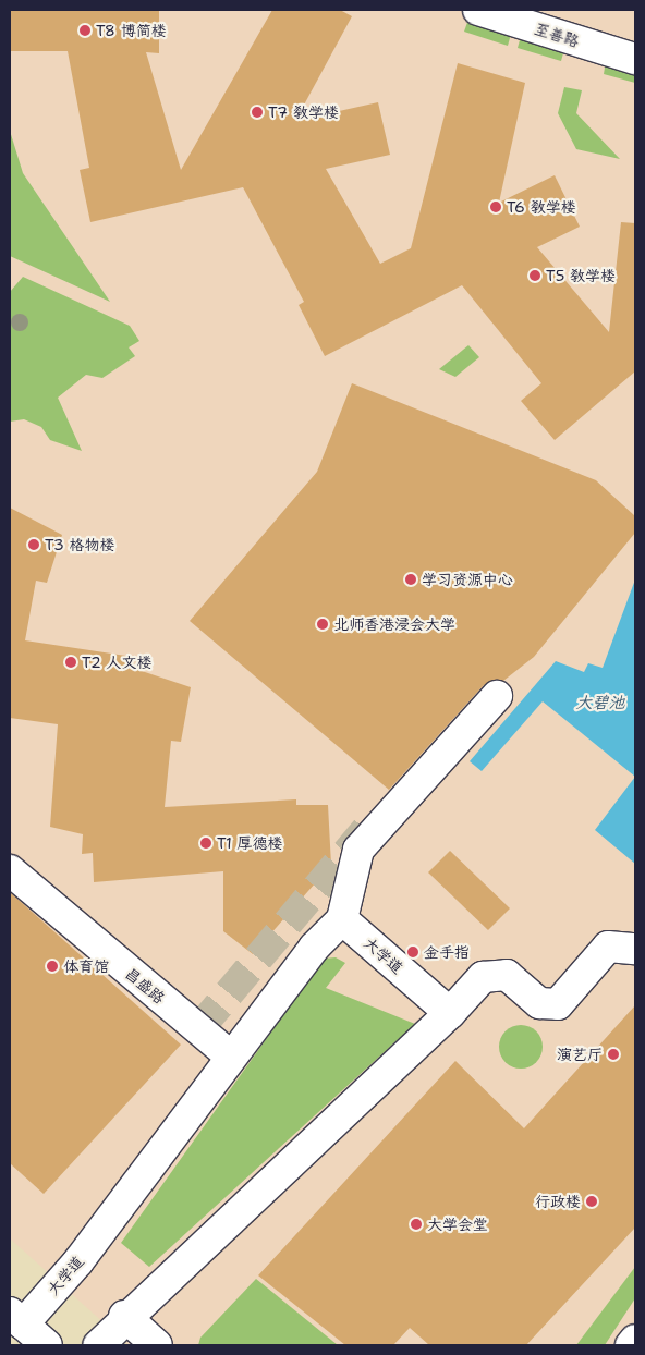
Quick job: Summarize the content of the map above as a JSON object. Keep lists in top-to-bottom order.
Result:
{
  "streets": {
    "street": ["至善路", "大学道", "昌盛路"]
  },
  "crossings": [
    ["大学道", "昌盛路"]
  ],
  "water": ["大碧池"],
  "places": [
    "T8 博简楼",
    "T7 教学楼",
    "T6 教学楼",
    "T5 教学楼",
    "T3 格物楼",
    "学习资源中心",
    "北师香港浸会大学",
    "T2 人文楼",
    "T1 厚德楼",
    "金手指",
    "体育馆",
    "演艺厅",
    "行政楼",
    "大学会堂"
  ]
}
